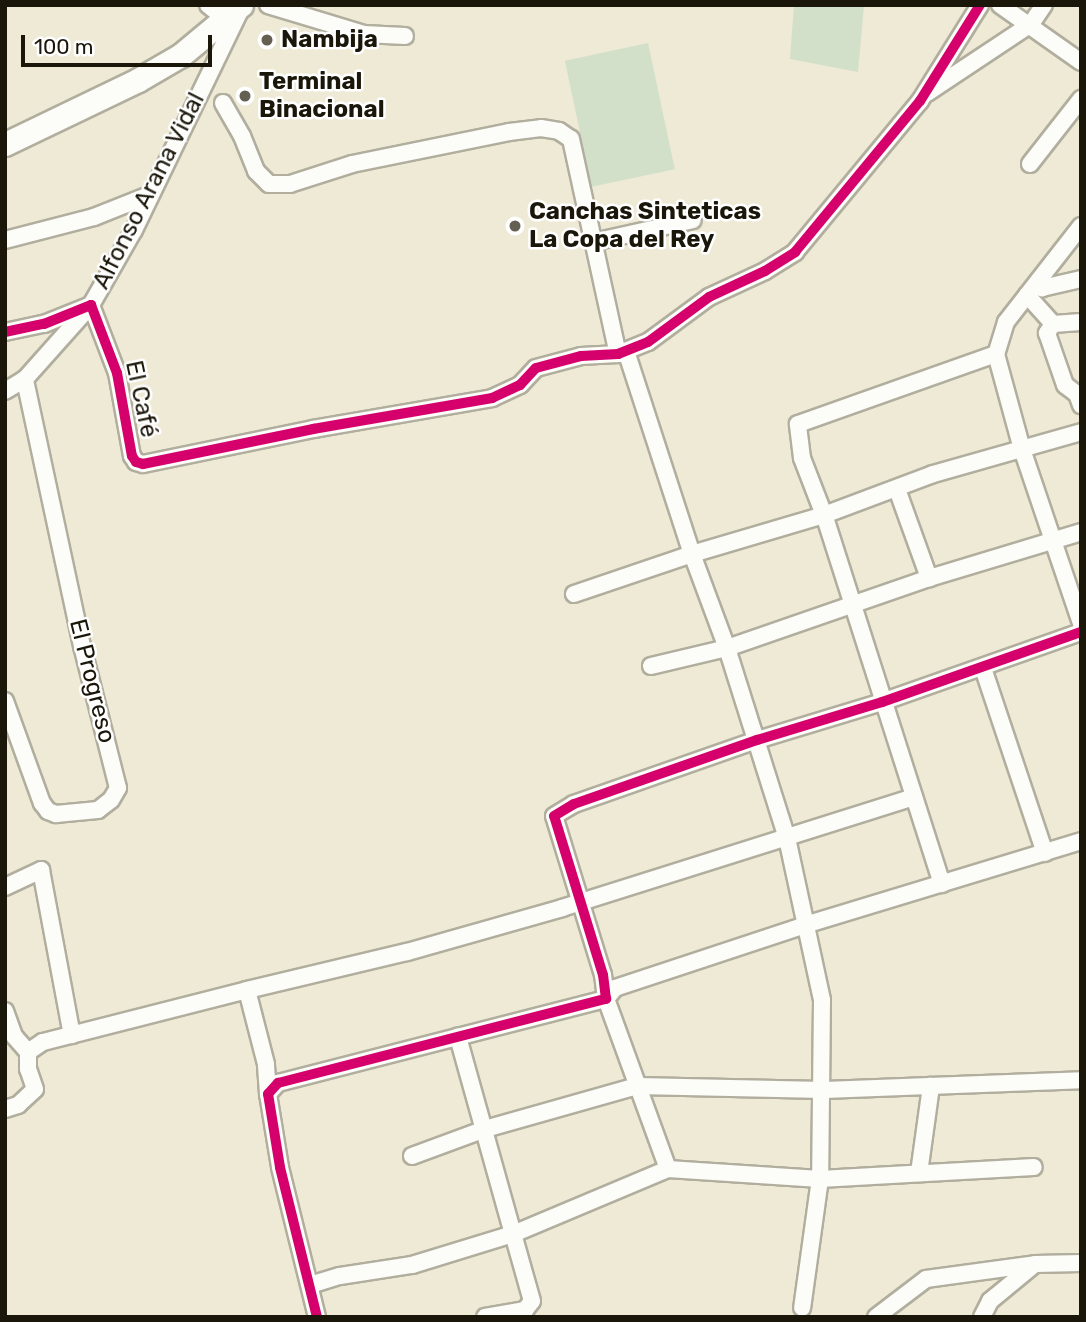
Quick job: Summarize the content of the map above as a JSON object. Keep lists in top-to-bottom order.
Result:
{
  "streets": {
    "street": ["Alfonso Arana Vidal", "El Café", "El Progreso"]
  },
  "crossings": [
    ["Alfonso Arana Vidal", "El Café"],
    ["Alfonso Arana Vidal", "El Progreso"]
  ],
  "places": ["Nambija", "Terminal Binacional", "Canchas Sinteticas La Copa del Rey"],
  "scale_bar": "100 m"
}
